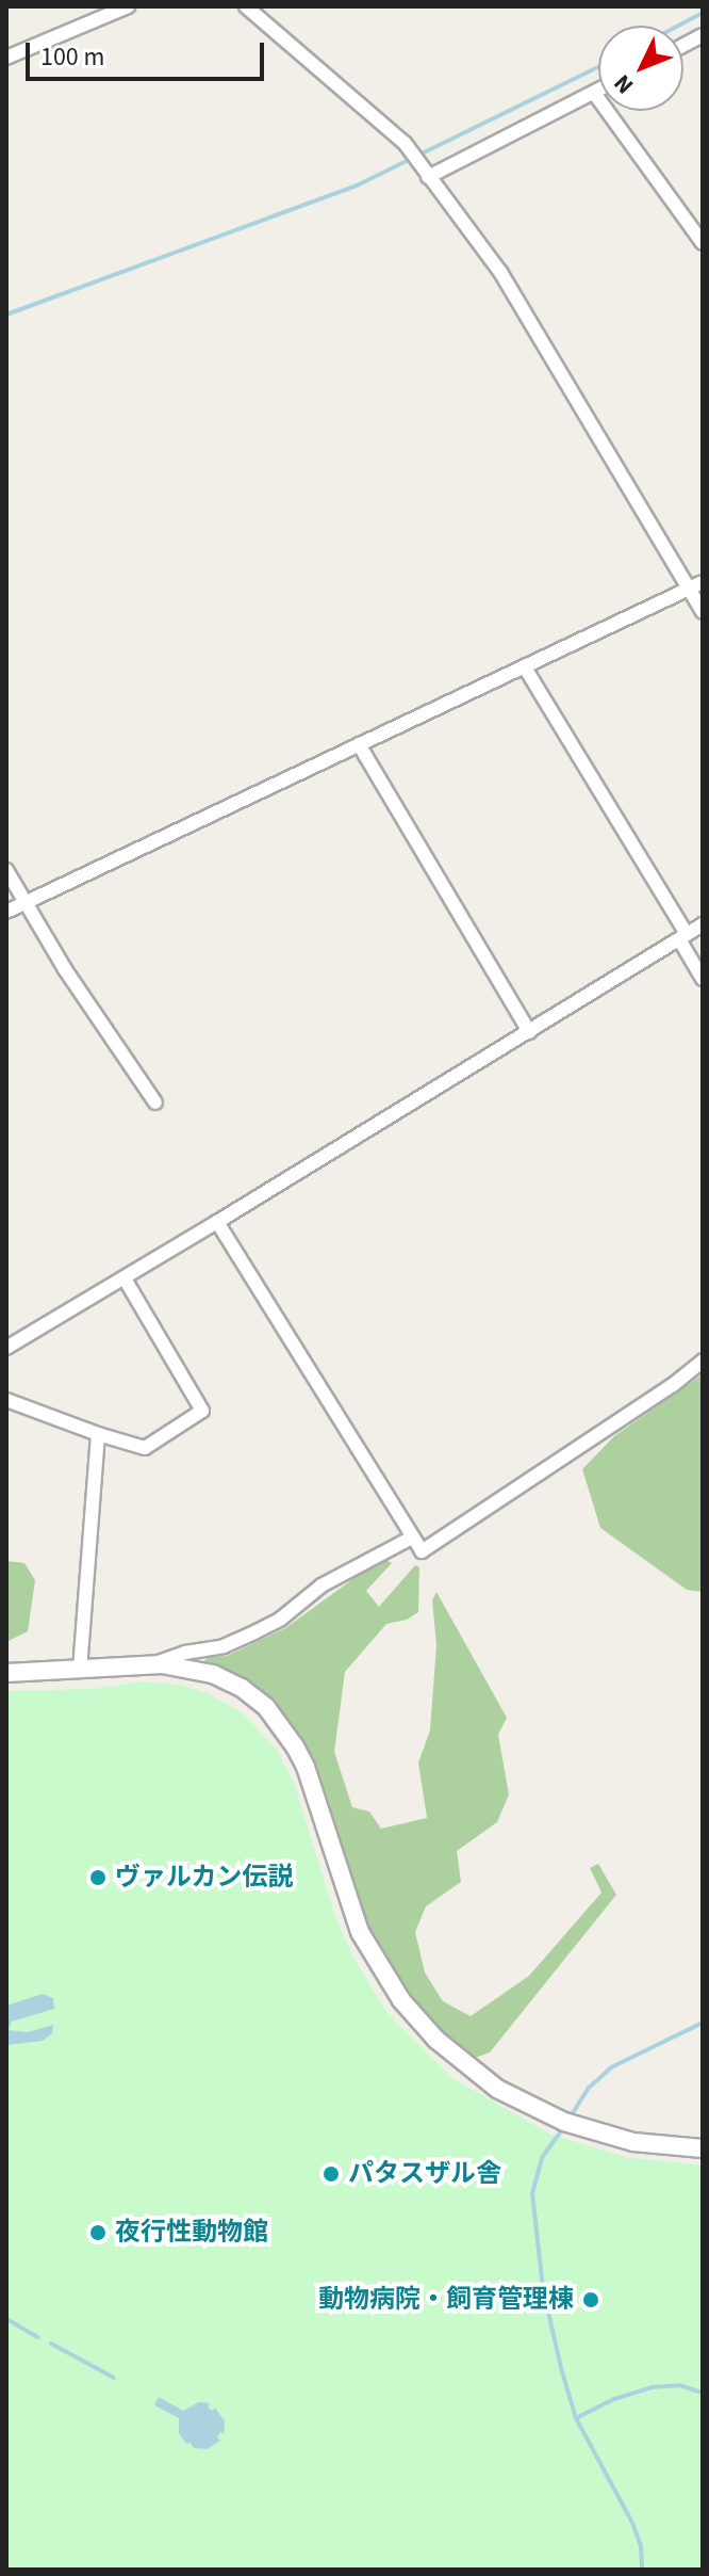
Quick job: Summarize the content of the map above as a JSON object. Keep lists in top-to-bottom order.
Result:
{
  "places": [
    "ヴァルカン伝説",
    "パタスザル舎",
    "夜行性動物館",
    "動物病院・飼育管理棟"
  ],
  "scale_bar": "100 m",
  "north": "bottom left"
}
